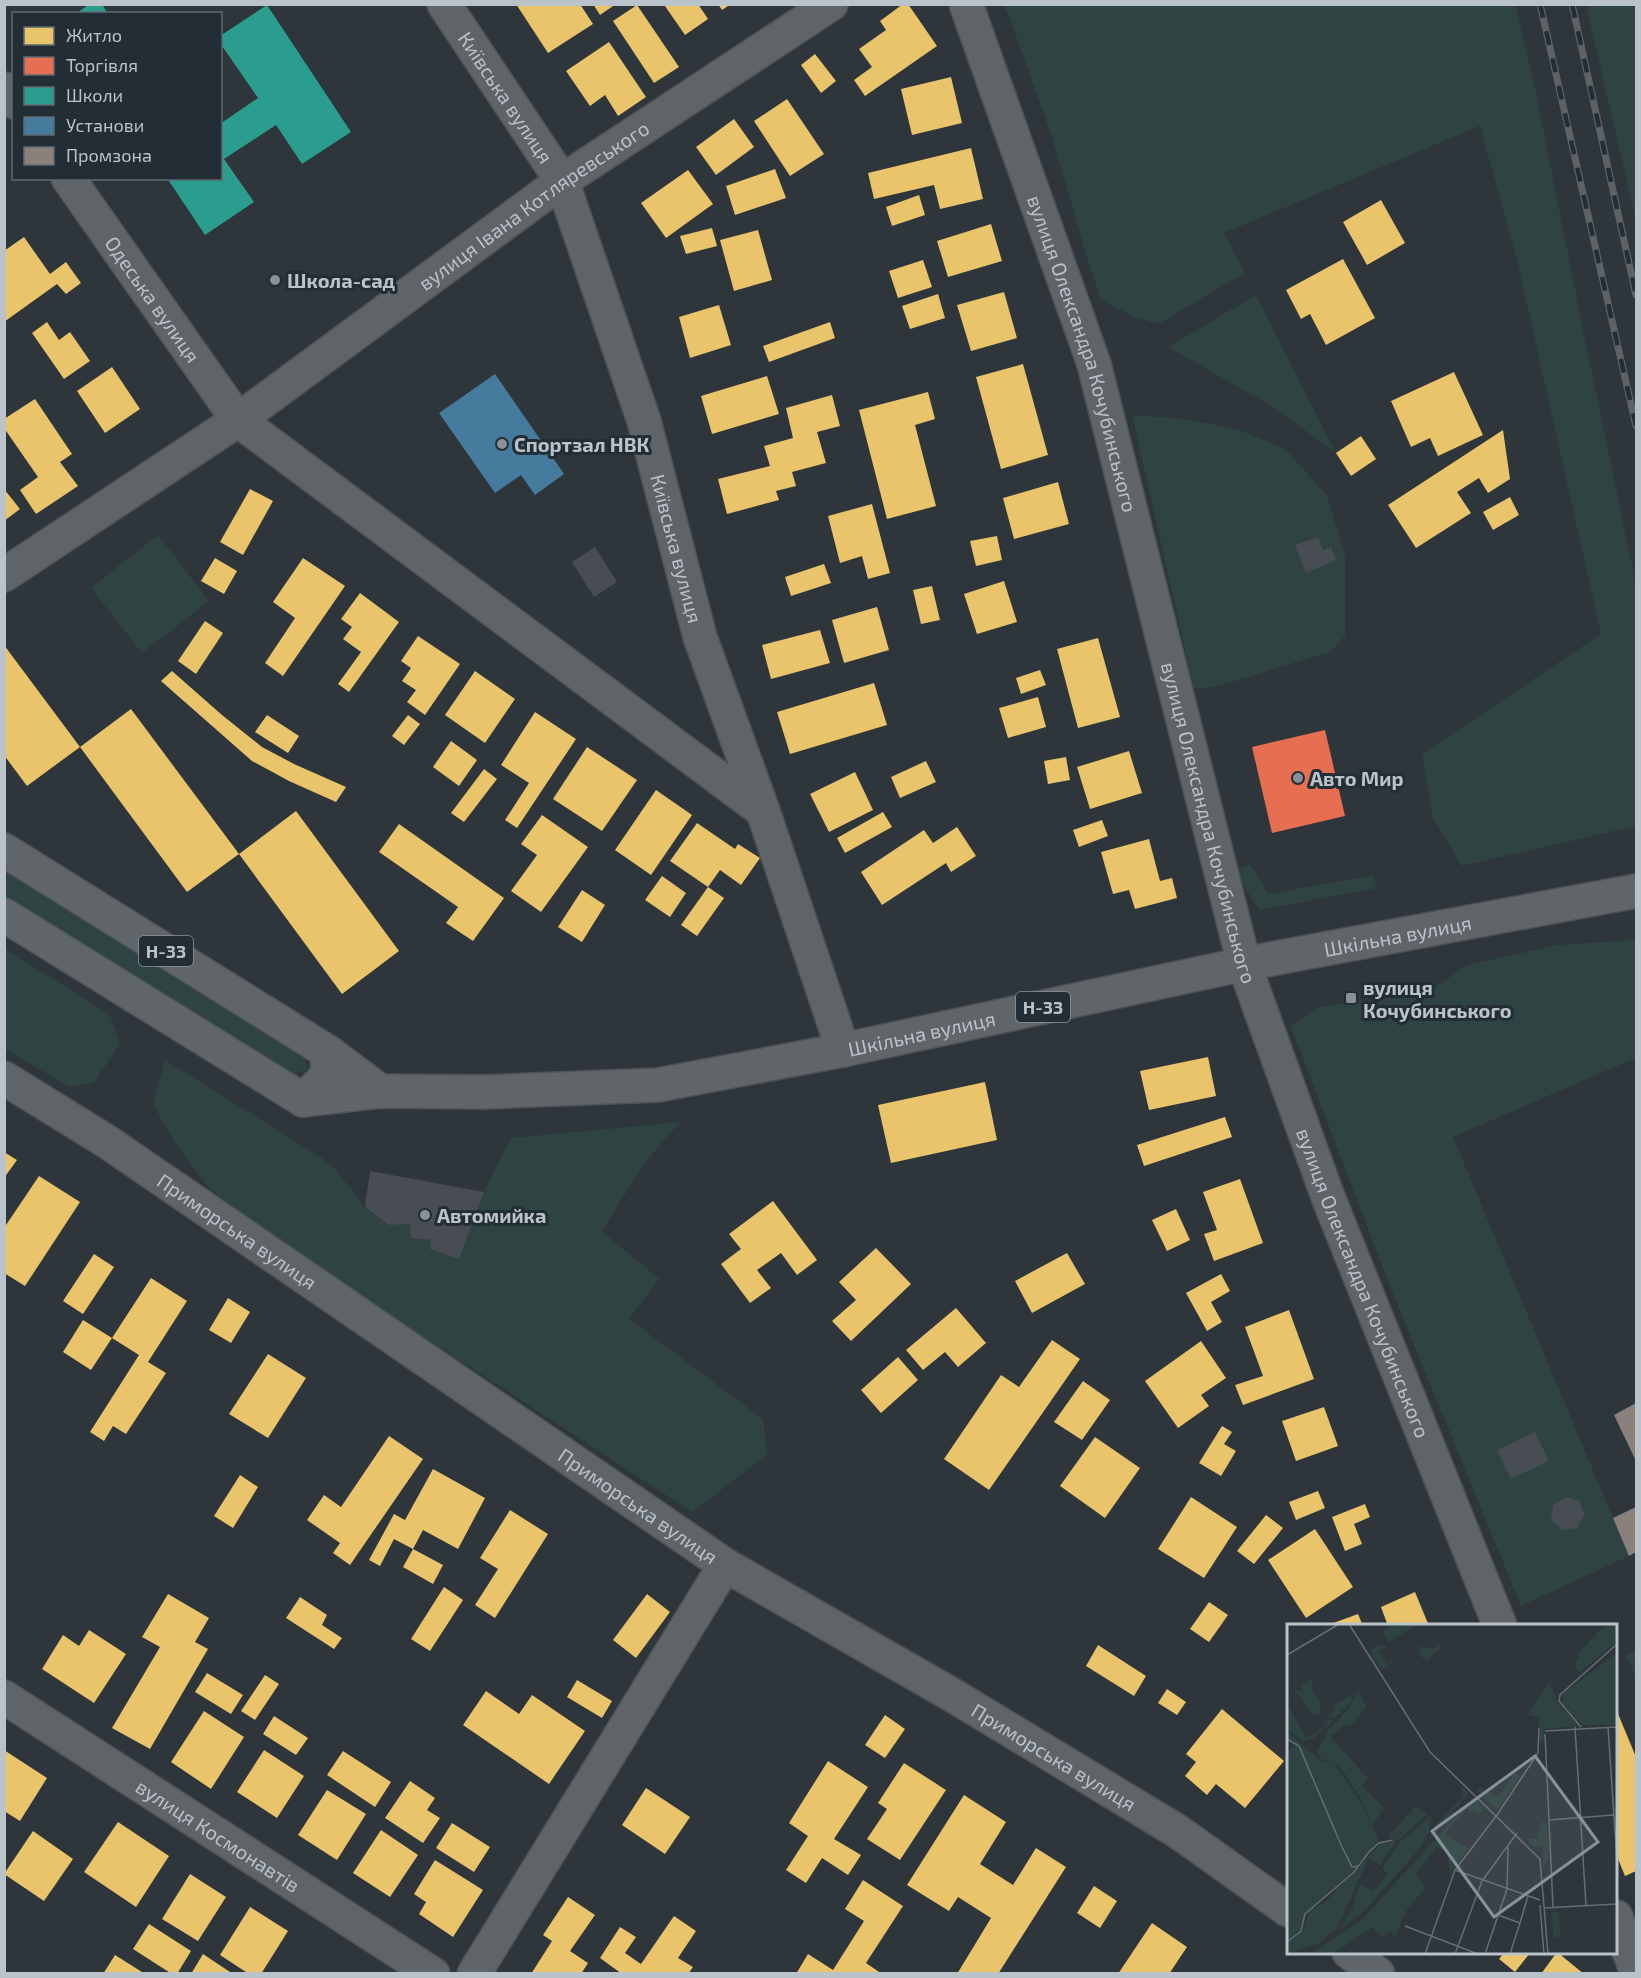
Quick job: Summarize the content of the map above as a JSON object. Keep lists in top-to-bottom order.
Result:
{
  "streets": {
    "main road": ["Шкільна вулиця", "Н-33"],
    "street": [
      "Київська вулиця",
      "вулиця Івана Котляревського",
      "Одеська вулиця",
      "вулиця Олександра Кочубинського",
      "Приморська вулиця",
      "вулиця Космонавтів"
    ]
  },
  "crossings": [
    ["Київська вулиця", "вулиця Івана Котляревського"],
    ["Київська вулиця", "Одеська вулиця"],
    ["Київська вулиця", "Шкільна вулиця"],
    ["вулиця Івана Котляревського", "Одеська вулиця"],
    ["вулиця Олександра Кочубинського", "Шкільна вулиця"],
    ["Шкільна вулиця", "Н-33"]
  ],
  "places": {
    "other": [
      "Школа-сад",
      "Спортзал НВК",
      "Авто Мир",
      "Автомийка"
    ],
    "transit": ["вулиця Кочубинського"]
  },
  "legend": [
    "Житло",
    "Торгівля",
    "Школи",
    "Установи",
    "Промзона"
  ]
}
